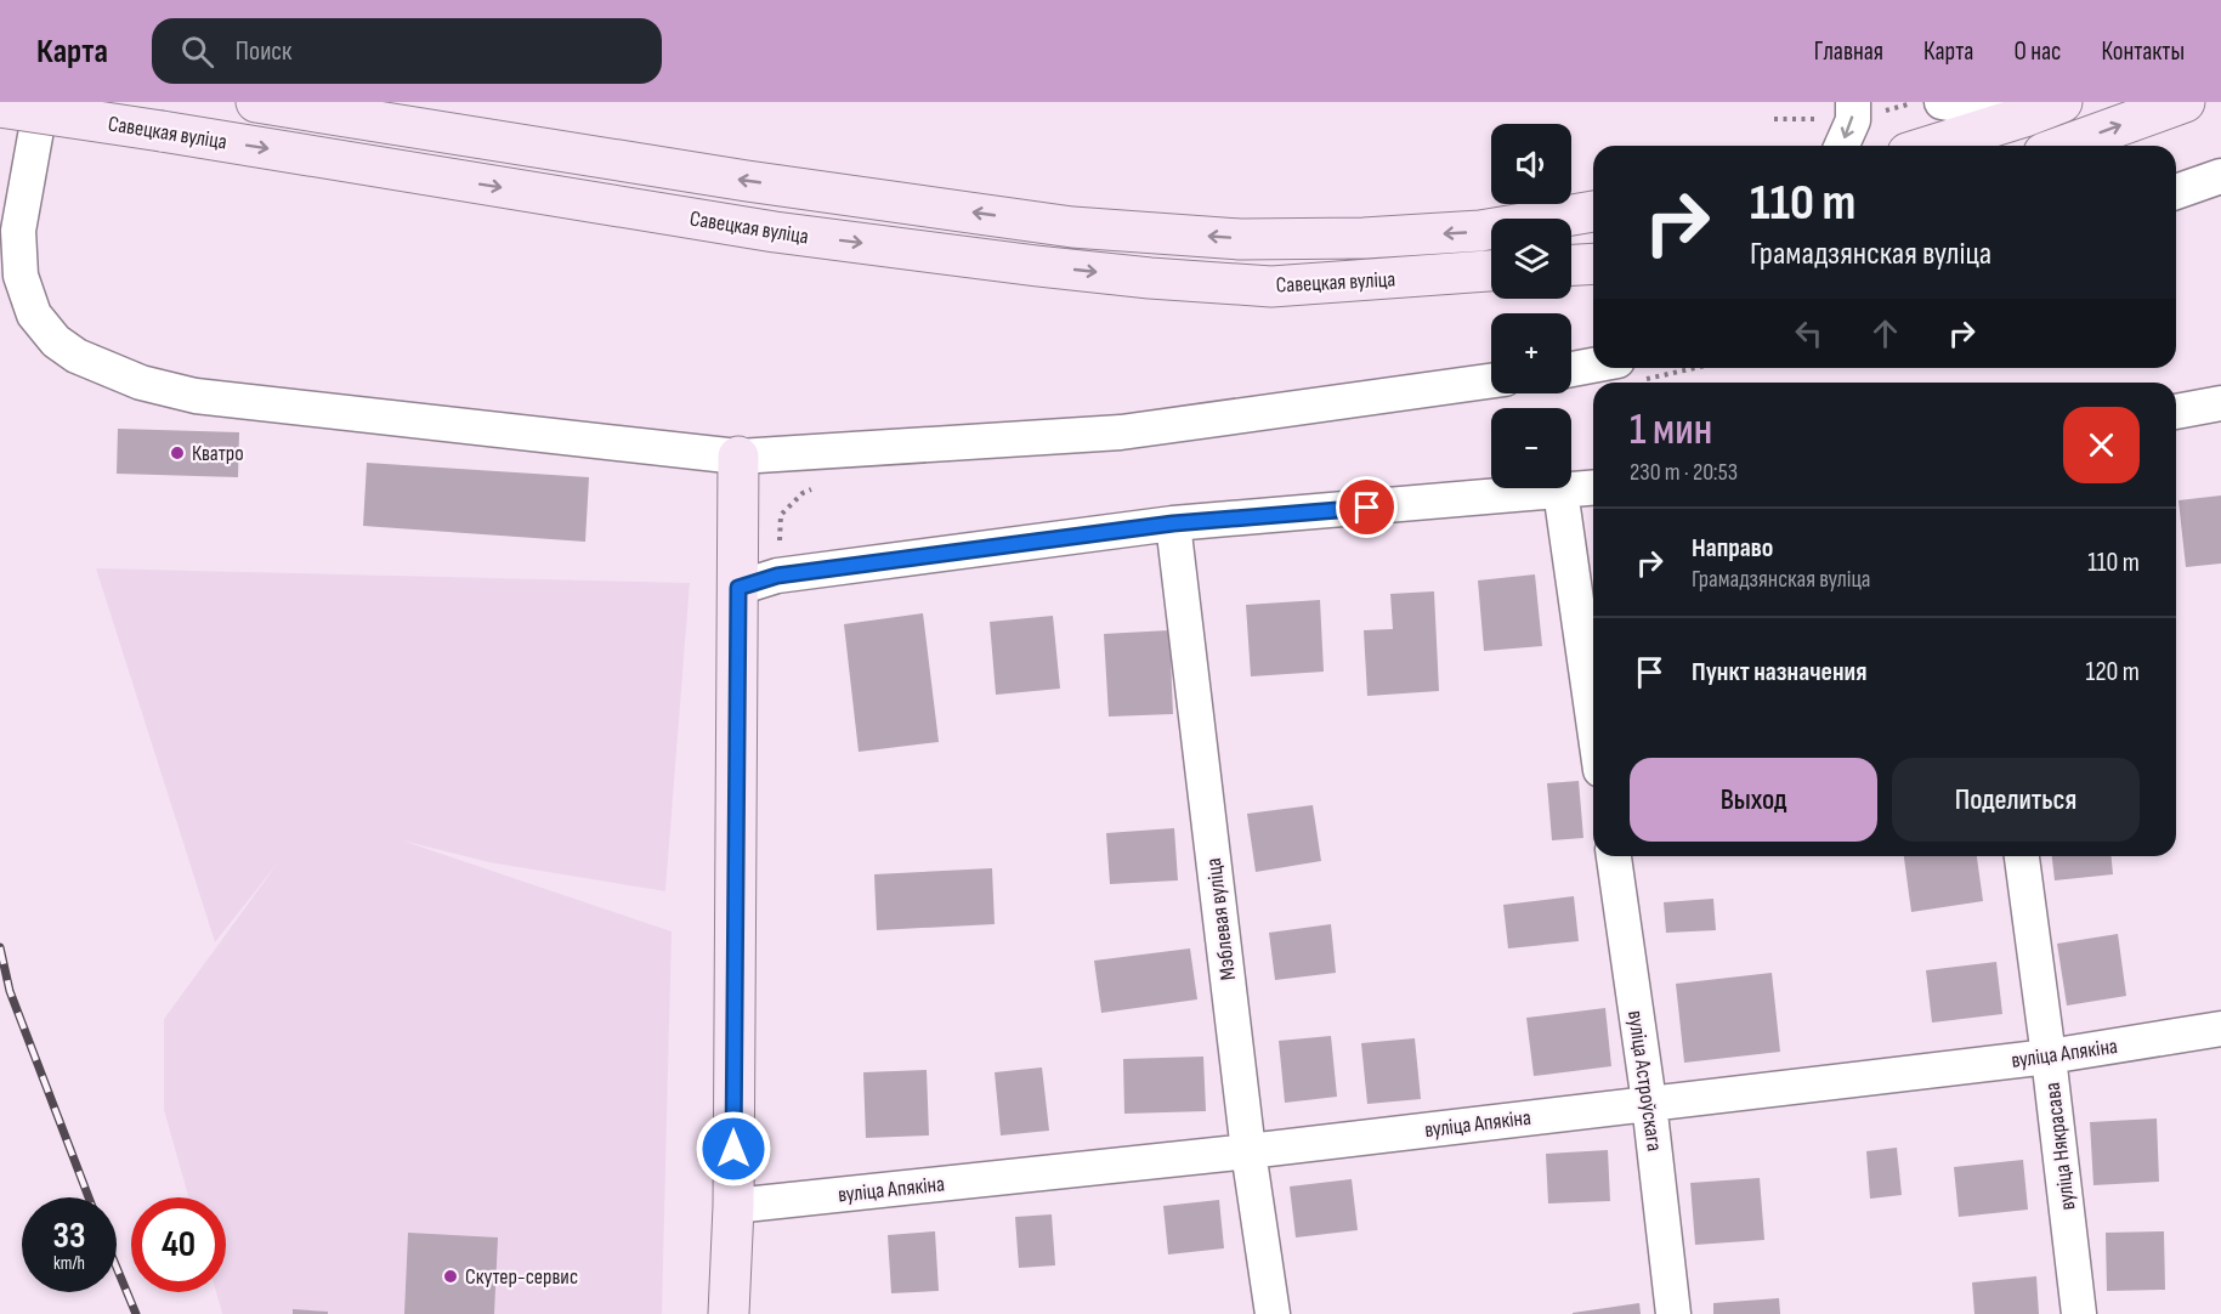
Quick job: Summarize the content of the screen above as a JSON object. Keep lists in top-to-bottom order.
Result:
{
  "streets": {
    "street": [
      "Савецкая вуліца",
      "Мэблевая вуліца",
      "вуліца Апякіна",
      "вуліца Астроўскага",
      "вуліца Някрасава"
    ]
  },
  "crossings": [
    ["Мэблевая вуліца", "вуліца Апякіна"],
    ["вуліца Апякіна", "вуліца Астроўскага"],
    ["вуліца Апякіна", "вуліца Някрасава"]
  ],
  "places": ["Кватро", "Скутер-сервис"],
  "page": {
    "header": "Карта",
    "search": "Поиск",
    "nav": [
      "Главная",
      "Карта",
      "О нас",
      "Контакты"
    ],
    "map_buttons": ["+", "−"],
    "turn": ["110 m", "Грамадзянская вуліца"],
    "heading": ["1 мин", "230 m · 20:53"],
    "list": [
      {
        "name": "Направо",
        "note": "Грамадзянская вуліца",
        "value": "110 m"
      },
      {
        "name": "Пункт назначения",
        "value": "120 m"
      }
    ],
    "buttons": ["Выход", "Поделиться"],
    "speed": "33 km/h",
    "limit": "40"
  }
}
